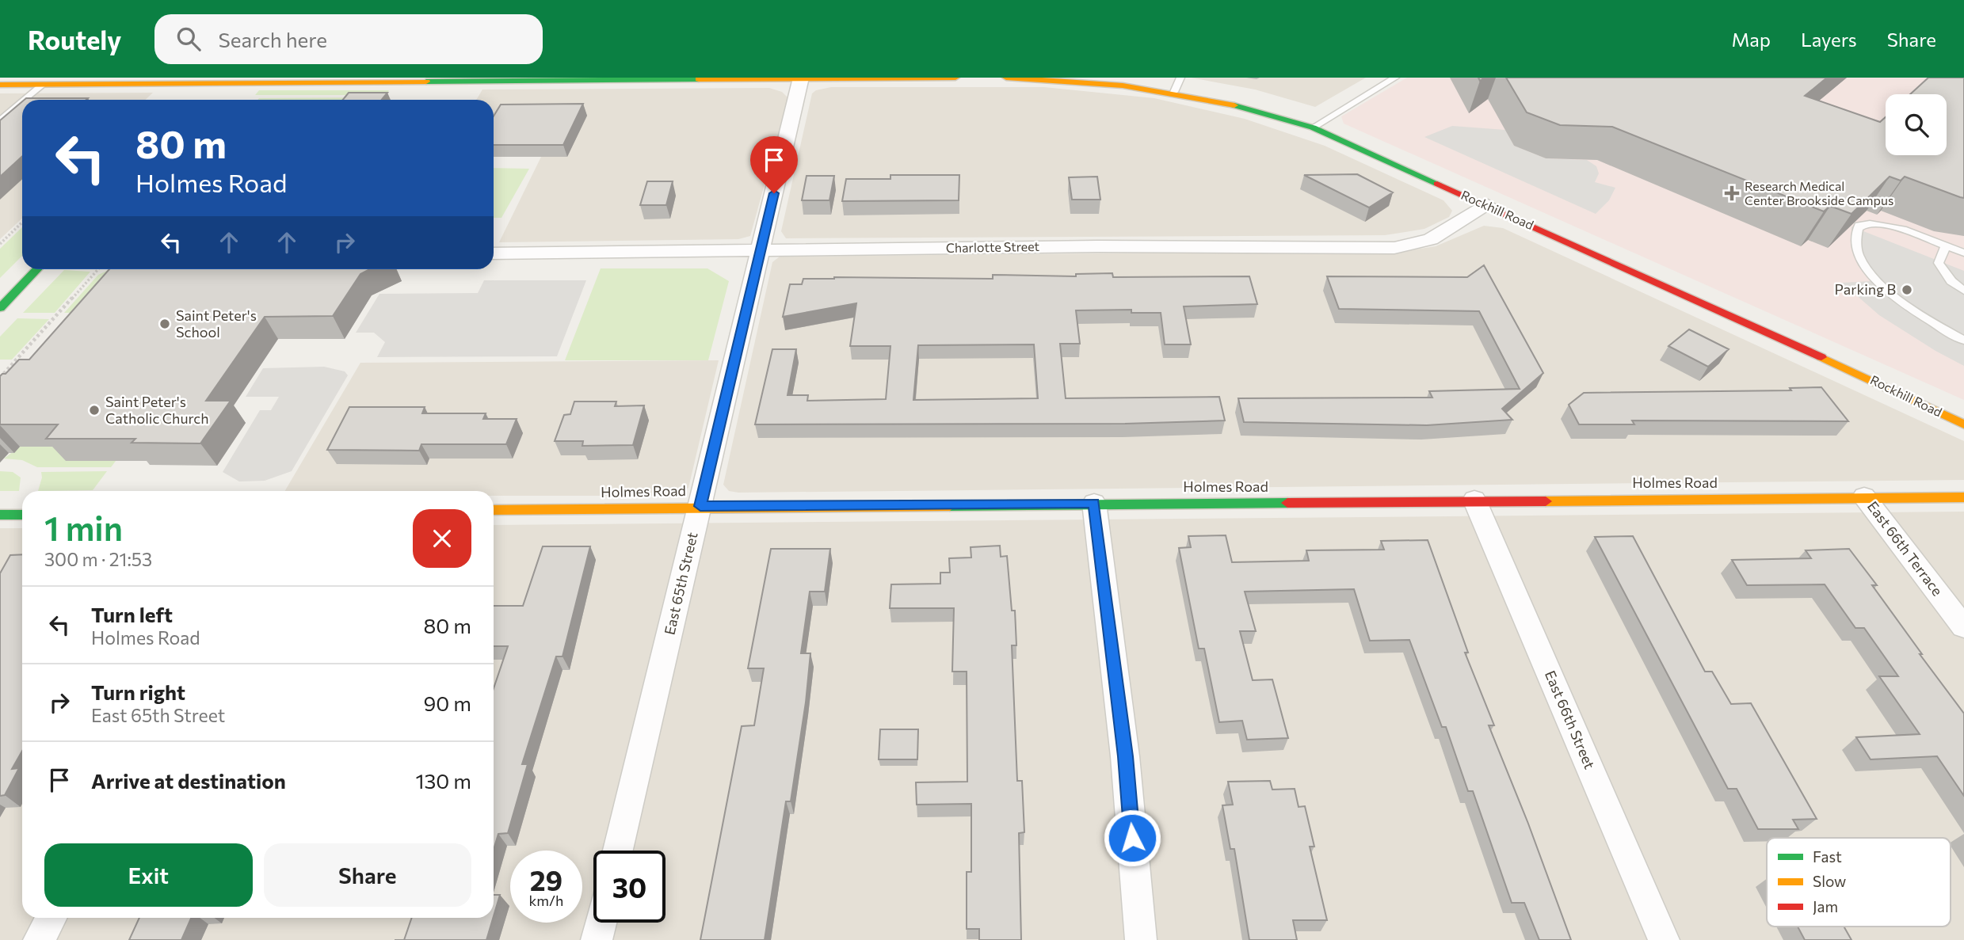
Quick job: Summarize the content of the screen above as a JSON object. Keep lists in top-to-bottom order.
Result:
{
  "streets": {
    "main road": ["Rockhill Road", "Holmes Road"],
    "street": [
      "Charlotte Street",
      "East 66th Terrace",
      "East 65th Street",
      "East 66th Street"
    ]
  },
  "crossings": [
    ["Rockhill Road", "Charlotte Street"],
    ["Charlotte Street", "East 65th Street"],
    ["Holmes Road", "East 66th Terrace"],
    ["Holmes Road", "East 65th Street"],
    ["Holmes Road", "East 66th Street"]
  ],
  "places": {
    "health": ["Research Medical Center Brookside Campus"],
    "other": ["Parking B", "Saint Peter's School", "Saint Peter's Catholic Church"]
  },
  "legend": ["Fast", "Slow", "Jam"],
  "page": {
    "header": "Routely",
    "search": "Search here",
    "nav": ["Map", "Layers", "Share"],
    "turn": ["80 m", "Holmes Road"],
    "heading": ["1 min", "300 m · 21:53"],
    "list": [
      {
        "name": "Turn left",
        "note": "Holmes Road",
        "value": "80 m"
      },
      {
        "name": "Turn right",
        "note": "East 65th Street",
        "value": "90 m"
      },
      {
        "name": "Arrive at destination",
        "value": "130 m"
      }
    ],
    "buttons": ["Exit", "Share"],
    "speed": "29 km/h",
    "limit": "30"
  }
}
